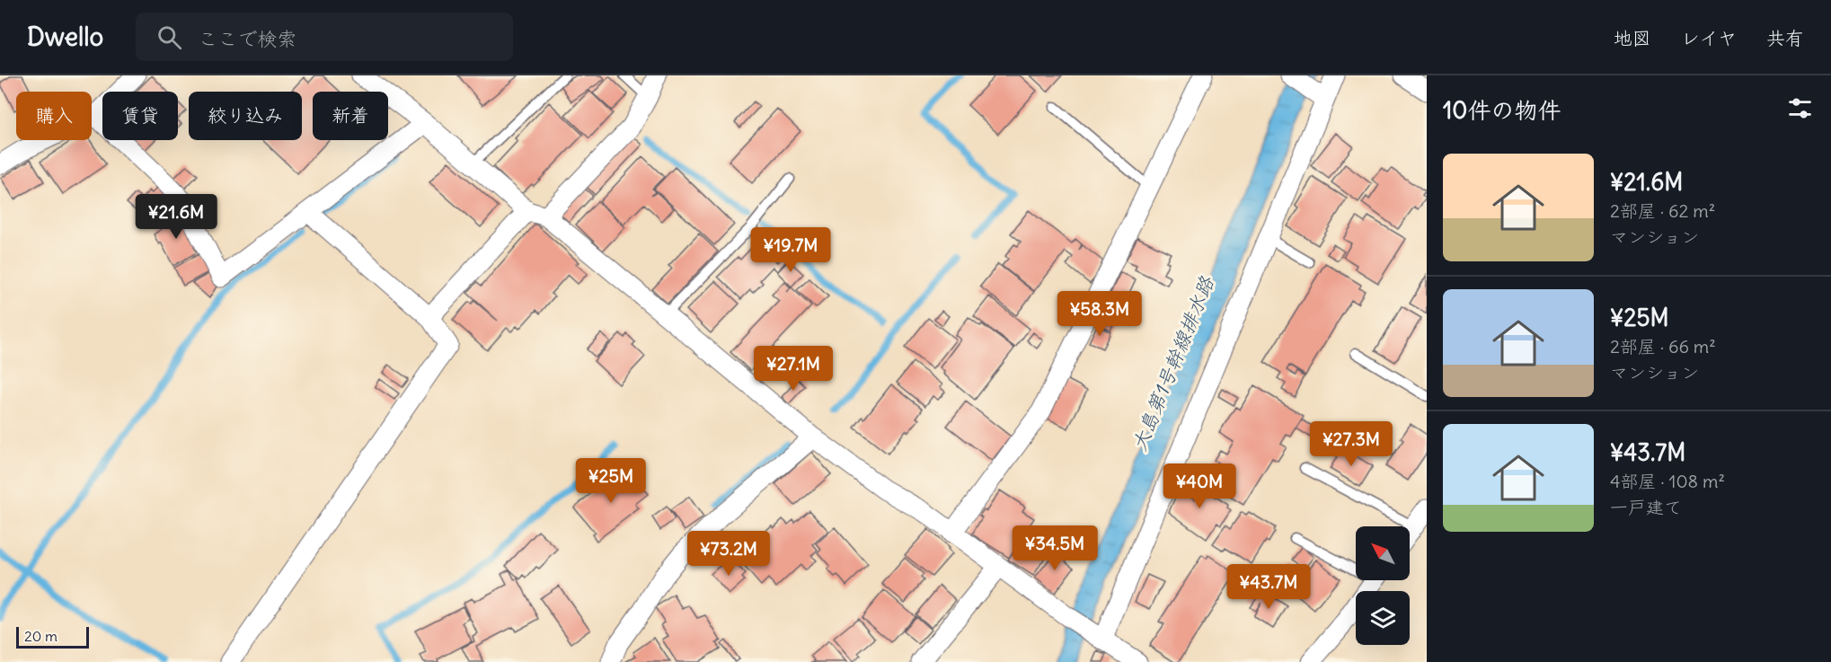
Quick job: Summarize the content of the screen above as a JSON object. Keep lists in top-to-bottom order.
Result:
{
  "water": ["大島第1号幹線排水路"],
  "scale_bar": "20 m",
  "north": "top left",
  "page": {
    "header": "Dwello",
    "search": "ここで検索",
    "nav": ["地図", "レイヤ", "共有"],
    "heading": "10件の物件",
    "chip": [
      "購入",
      "賃貸",
      "絞り込み",
      "新着"
    ],
    "list": [
      {
        "name": "¥21.6M",
        "note": "2部屋 · 62 m² · マンション"
      },
      {
        "name": "¥25M",
        "note": "2部屋 · 66 m² · マンション"
      },
      {
        "name": "¥43.7M",
        "note": "4部屋 · 108 m² · 一戸建て"
      }
    ],
    "price": [
      "¥21.6M",
      "¥19.7M",
      "¥58.3M",
      "¥27.1M",
      "¥27.3M",
      "¥25M",
      "¥40M",
      "¥34.5M",
      "¥73.2M",
      "¥43.7M"
    ],
    "scale": "20 m"
  }
}
